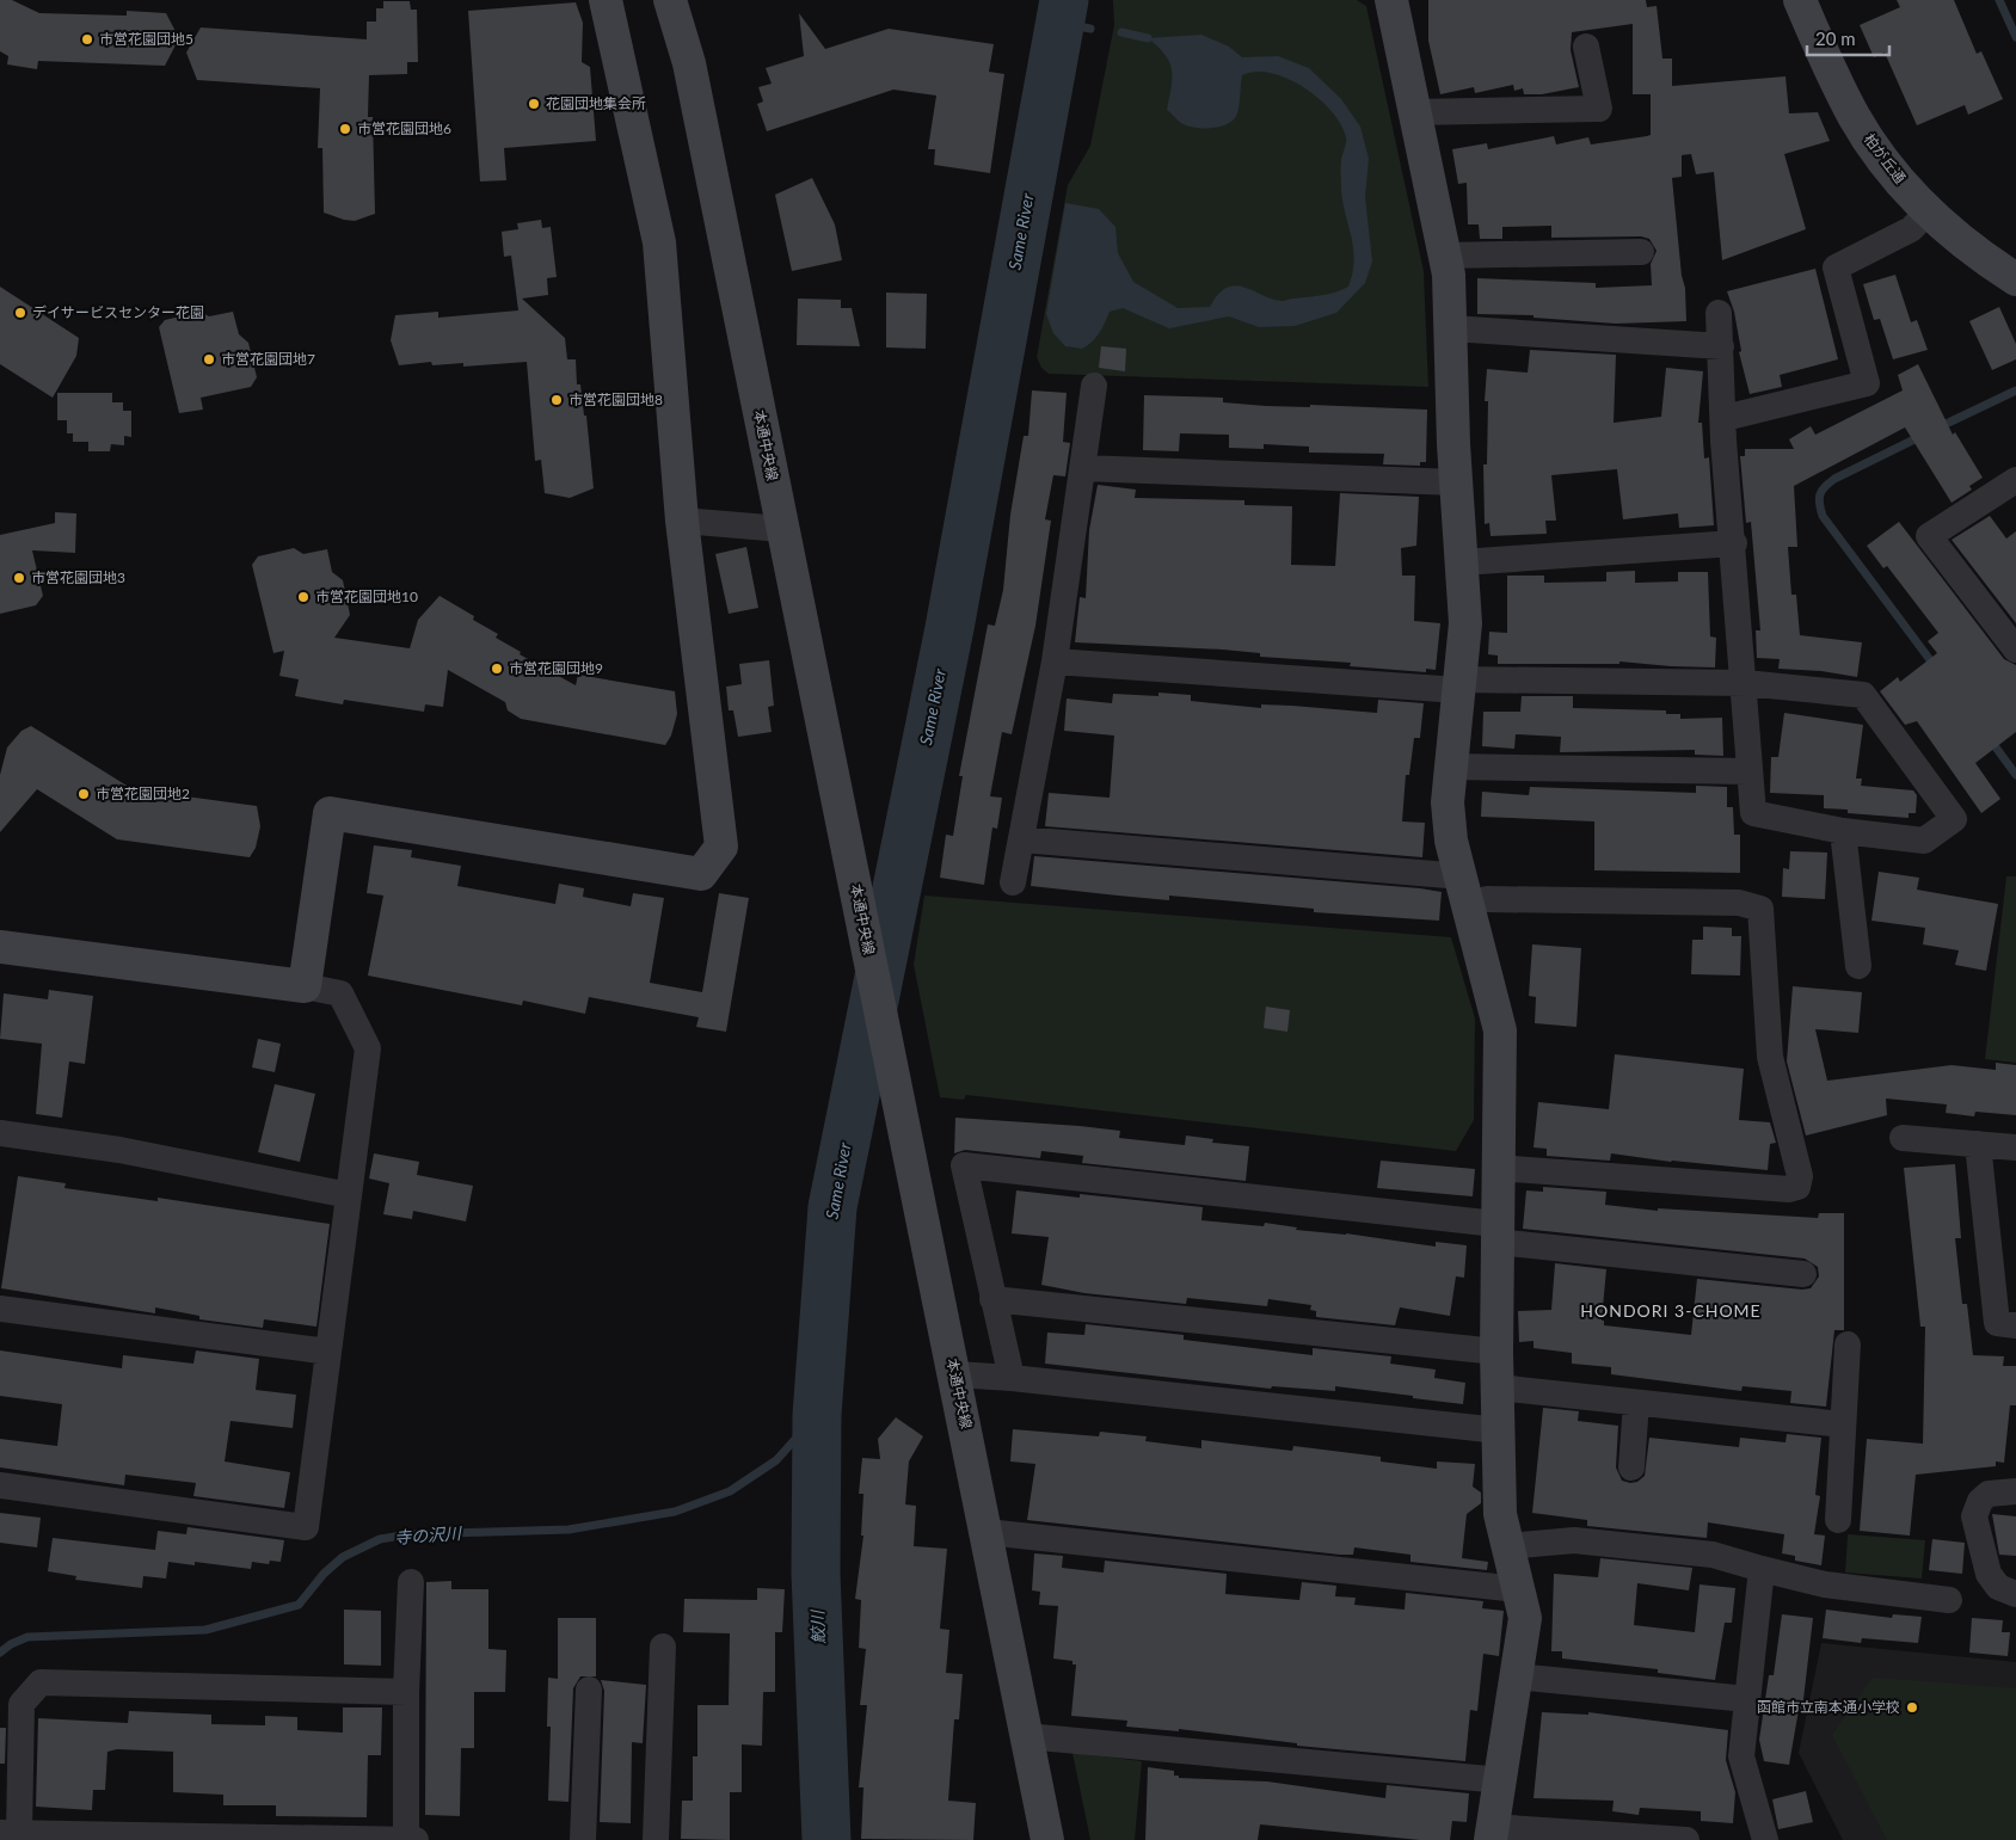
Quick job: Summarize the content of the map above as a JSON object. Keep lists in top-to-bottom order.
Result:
{
  "streets": {
    "street": ["柏が丘通", "本通中央線"]
  },
  "districts": ["HONDORI 3-CHOME"],
  "water": ["Same River", "寺の沢川", "鮫川"],
  "places": [
    "市営花園団地5",
    "花園団地集会所",
    "市営花園団地6",
    "デイサービスセンター花園",
    "市営花園団地7",
    "市営花園団地8",
    "市営花園団地3",
    "市営花園団地10",
    "市営花園団地9",
    "市営花園団地2",
    "函館市立南本通小学校"
  ],
  "scale_bar": "20 m"
}
